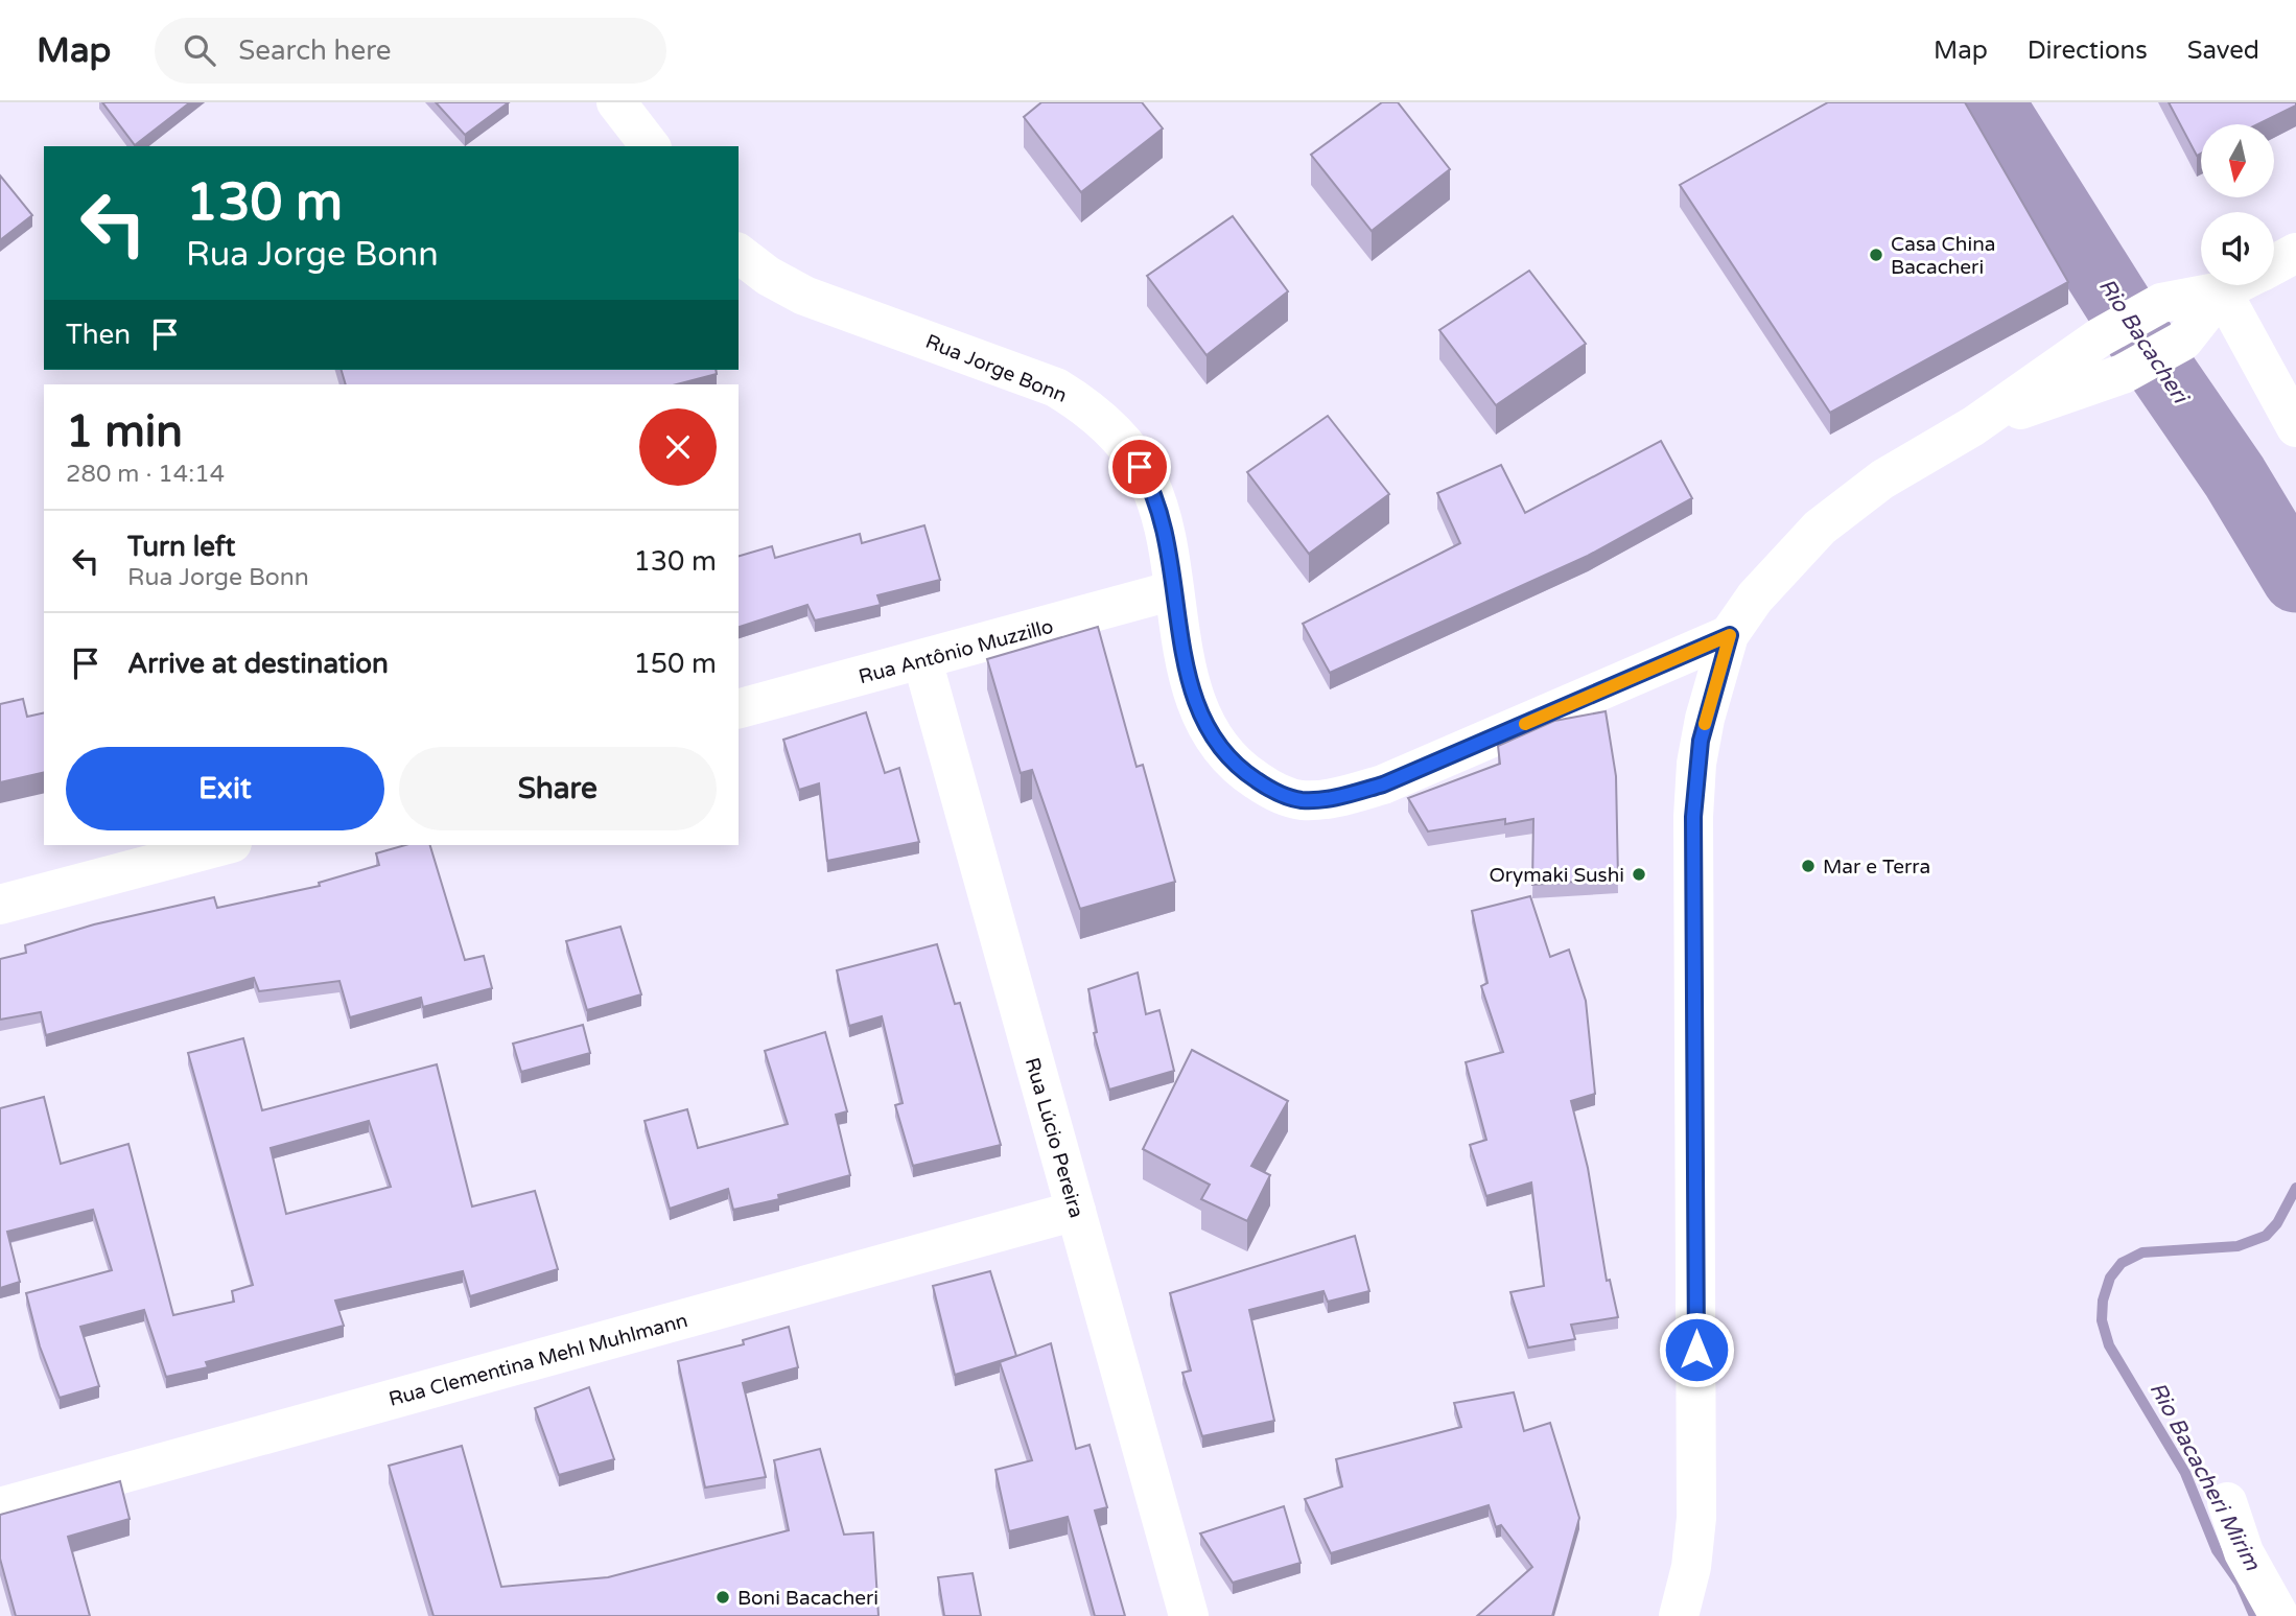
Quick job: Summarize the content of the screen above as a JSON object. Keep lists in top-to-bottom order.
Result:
{
  "streets": {
    "street": [
      "Rua Jorge Bonn",
      "Rua Antônio Muzzillo",
      "Rua Lúcio Pereira",
      "Rua Clementina Mehl Muhlmann"
    ]
  },
  "crossings": [
    ["Rua Jorge Bonn", "Rua Antônio Muzzillo"],
    ["Rua Antônio Muzzillo", "Rua Lúcio Pereira"],
    ["Rua Lúcio Pereira", "Rua Clementina Mehl Muhlmann"]
  ],
  "water": ["Rio Bacacheri", "Rio Bacacheri Mirim"],
  "places": [
    "Casa China Bacacheri",
    "Mar e Terra",
    "Orymaki Sushi",
    "Boni Bacacheri"
  ],
  "north": "bottom",
  "page": {
    "header": "Map",
    "search": "Search here",
    "nav": ["Map", "Directions", "Saved"],
    "turn": ["130 m", "Rua Jorge Bonn"],
    "then": "Then",
    "heading": ["1 min", "280 m · 14:14"],
    "list": [
      {
        "name": "Turn left",
        "note": "Rua Jorge Bonn",
        "value": "130 m"
      },
      {
        "name": "Arrive at destination",
        "value": "150 m"
      }
    ],
    "buttons": ["Exit", "Share"]
  }
}
